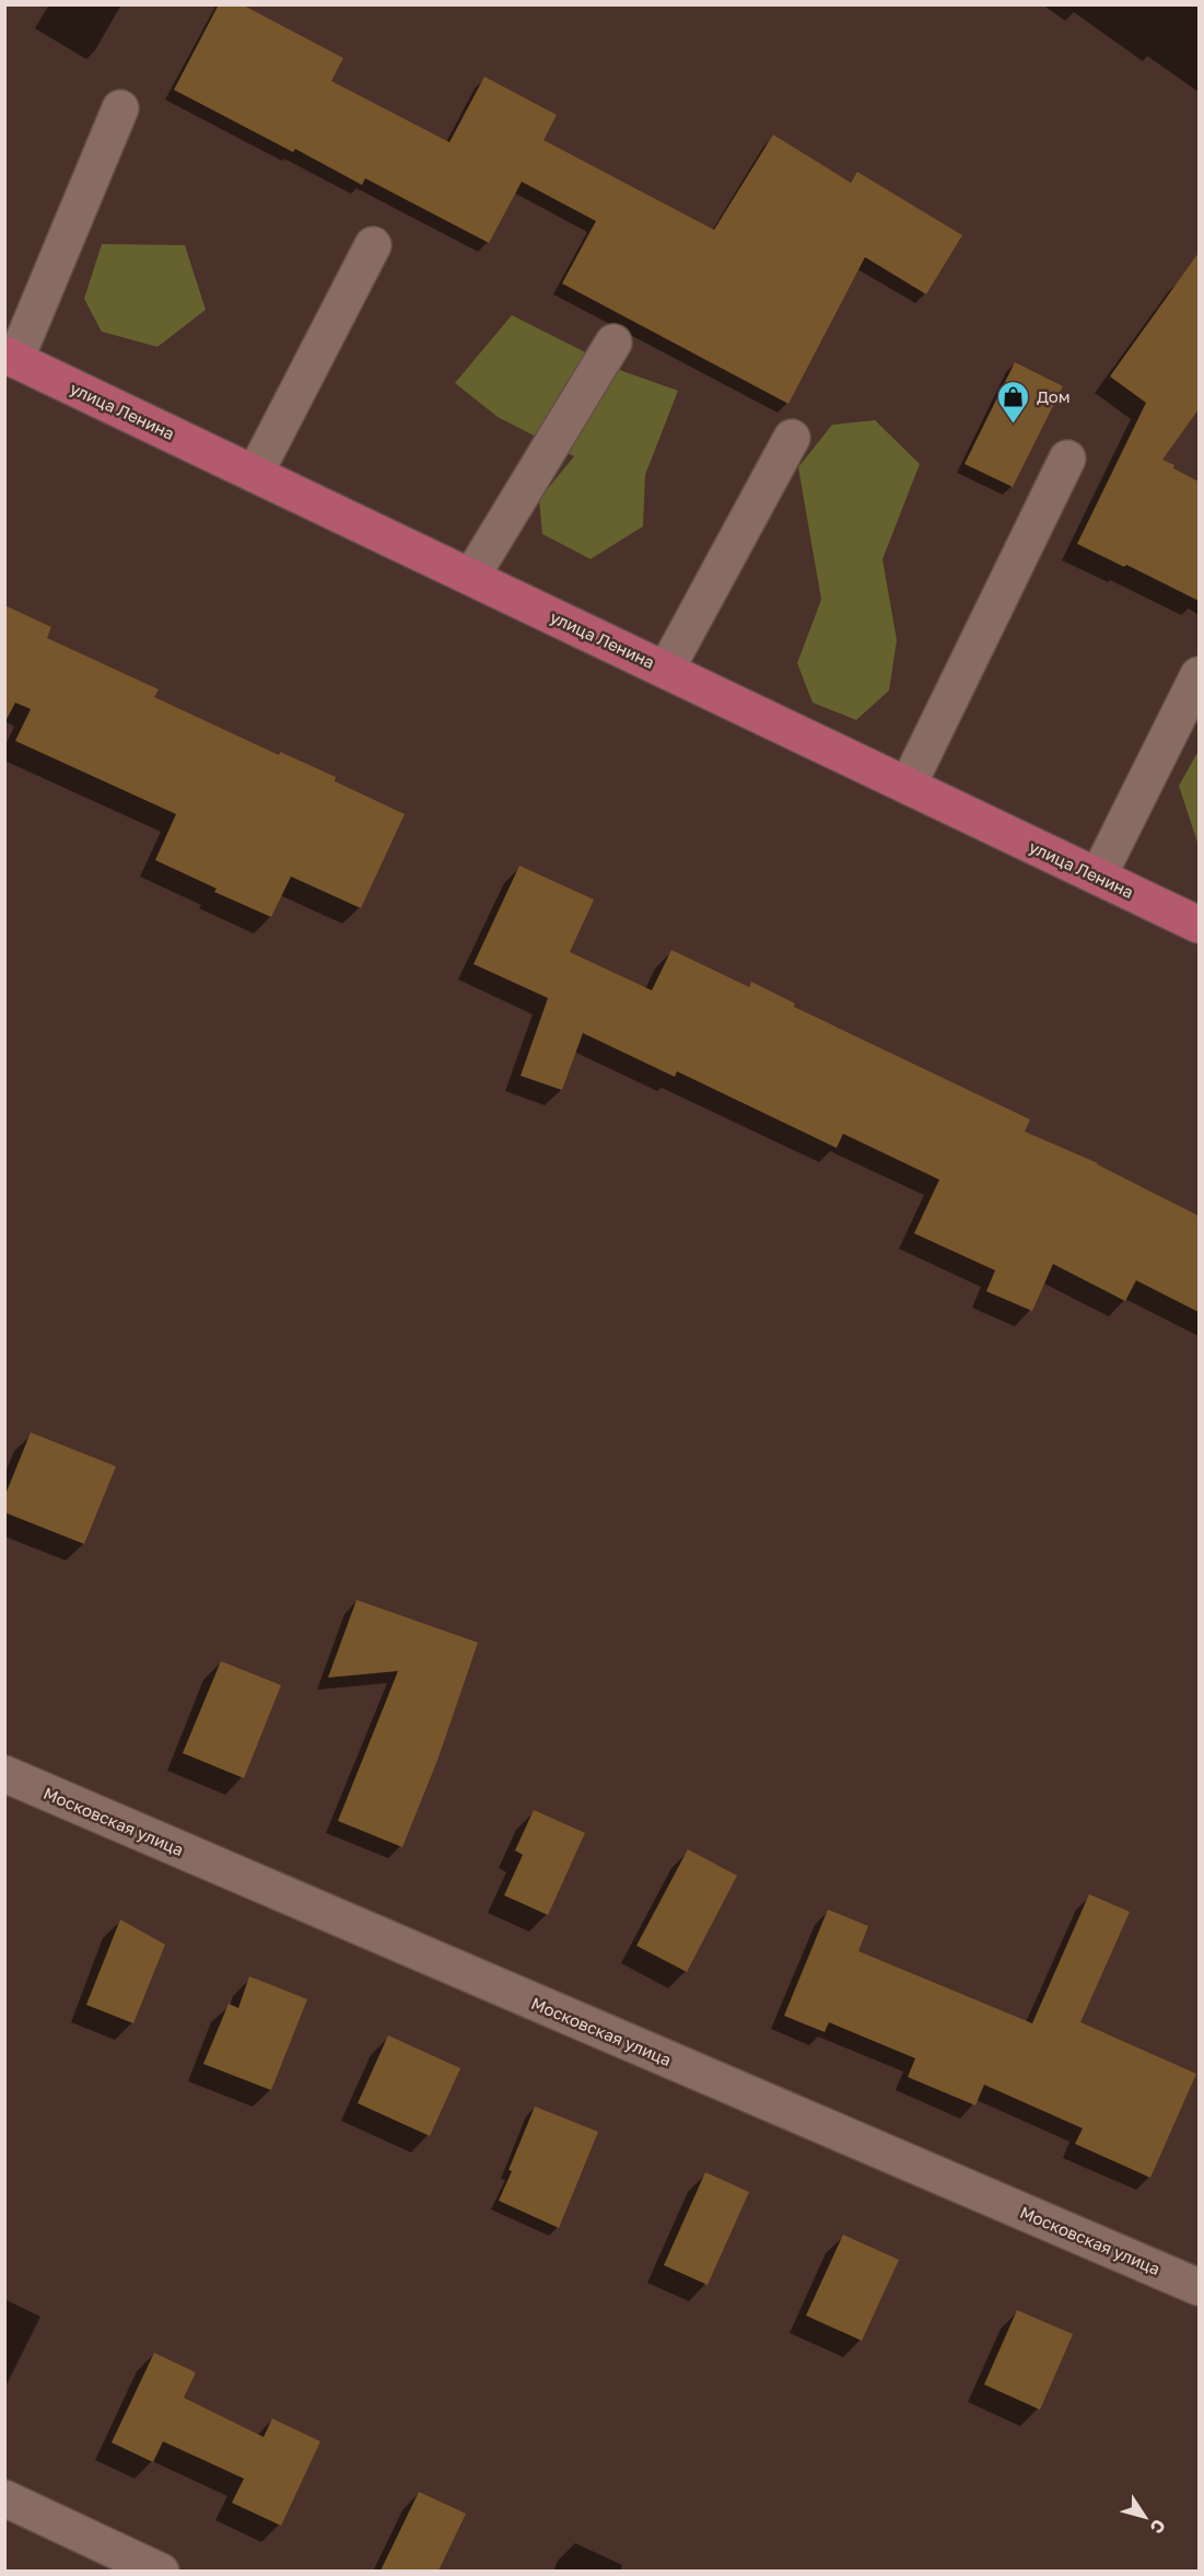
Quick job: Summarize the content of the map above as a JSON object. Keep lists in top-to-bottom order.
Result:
{
  "streets": {
    "main road": ["улица Ленина"],
    "street": ["Московская улица"]
  },
  "places": {
    "shop": ["Дом"]
  },
  "north": "bottom right"
}
